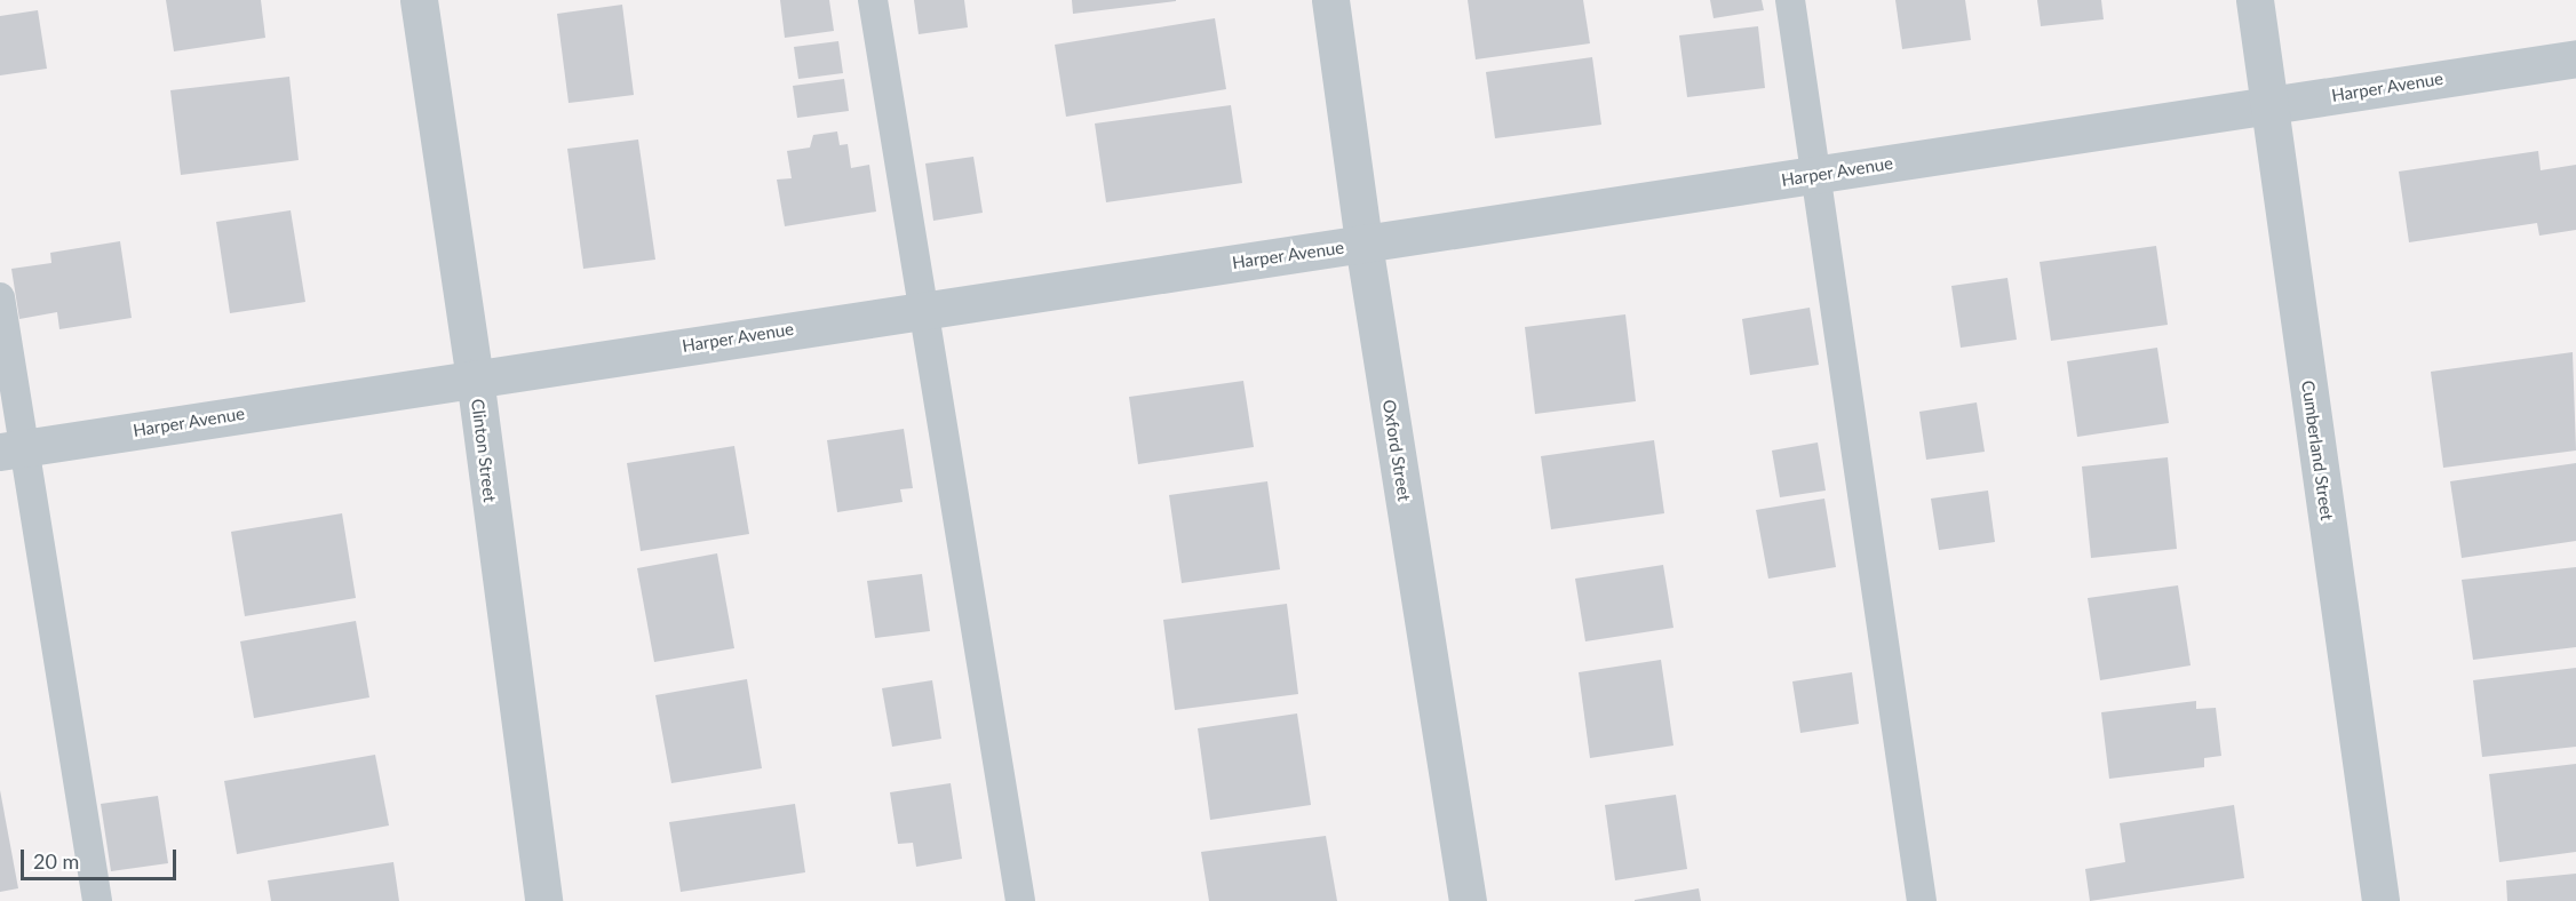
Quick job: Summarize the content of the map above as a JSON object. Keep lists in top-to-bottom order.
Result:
{
  "streets": {
    "street": [
      "Harper Avenue",
      "Clinton Street",
      "Oxford Street",
      "Cumberland Street"
    ]
  },
  "crossings": [
    ["Harper Avenue", "Clinton Street"],
    ["Harper Avenue", "Oxford Street"],
    ["Harper Avenue", "Cumberland Street"]
  ],
  "scale_bar": "20 m"
}
